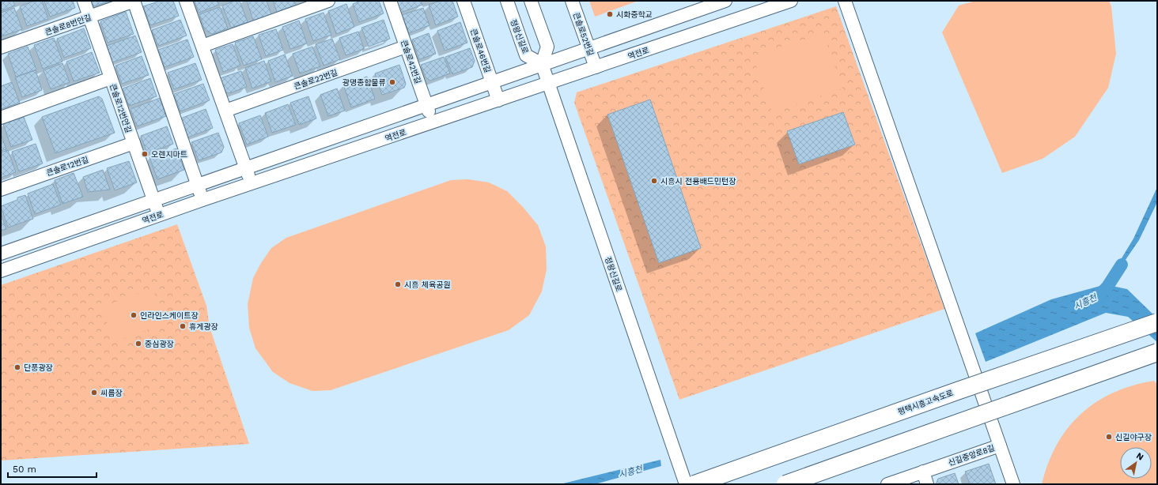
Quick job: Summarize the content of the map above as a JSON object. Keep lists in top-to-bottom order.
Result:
{
  "streets": {
    "highway": ["평택시흥고속도로"],
    "street": [
      "큰솔로8번안길",
      "큰솔로52번길",
      "정왕신길로",
      "큰솔로46번길",
      "역전로",
      "큰솔로42번길",
      "큰솔로22번길",
      "큰솔로12번안길",
      "큰솔로12번길",
      "신길중앙로8길"
    ]
  },
  "crossings": [
    ["큰솔로8번안길", "큰솔로12번안길"],
    ["큰솔로52번길", "역전로"],
    ["정왕신길로", "역전로"],
    ["큰솔로46번길", "역전로"],
    ["역전로", "큰솔로42번길"],
    ["역전로", "큰솔로12번안길"],
    ["큰솔로42번길", "큰솔로22번길"],
    ["큰솔로12번안길", "큰솔로12번길"]
  ],
  "water": ["시흥천"],
  "places": [
    "시화중학교",
    "광명종합물류",
    "오렌지마트",
    "시흥시 전용배드민턴장",
    "시흥 체육공원",
    "인라인스케이트장",
    "휴게광장",
    "중심광장",
    "단풍광장",
    "씨름장",
    "신길야구장"
  ],
  "scale_bar": "50 m",
  "north": "top right"
}
